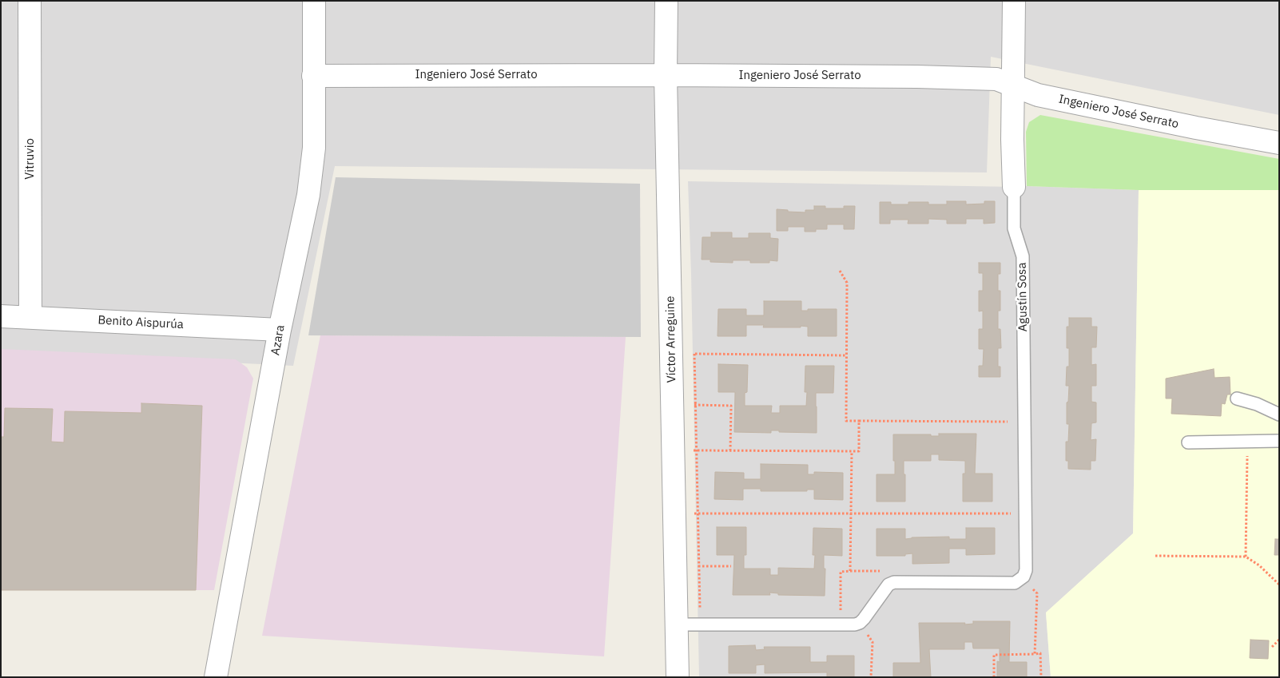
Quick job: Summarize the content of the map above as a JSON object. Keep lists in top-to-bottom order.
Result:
{
  "streets": {
    "street": [
      "Ingeniero José Serrato",
      "Vitruvio",
      "Agustín Sosa",
      "Benito Aispurúa",
      "Víctor Arreguine",
      "Azara"
    ]
  },
  "crossings": [
    ["Ingeniero José Serrato", "Agustín Sosa"],
    ["Ingeniero José Serrato", "Víctor Arreguine"],
    ["Ingeniero José Serrato", "Azara"],
    ["Vitruvio", "Benito Aispurúa"],
    ["Benito Aispurúa", "Azara"]
  ]
}
